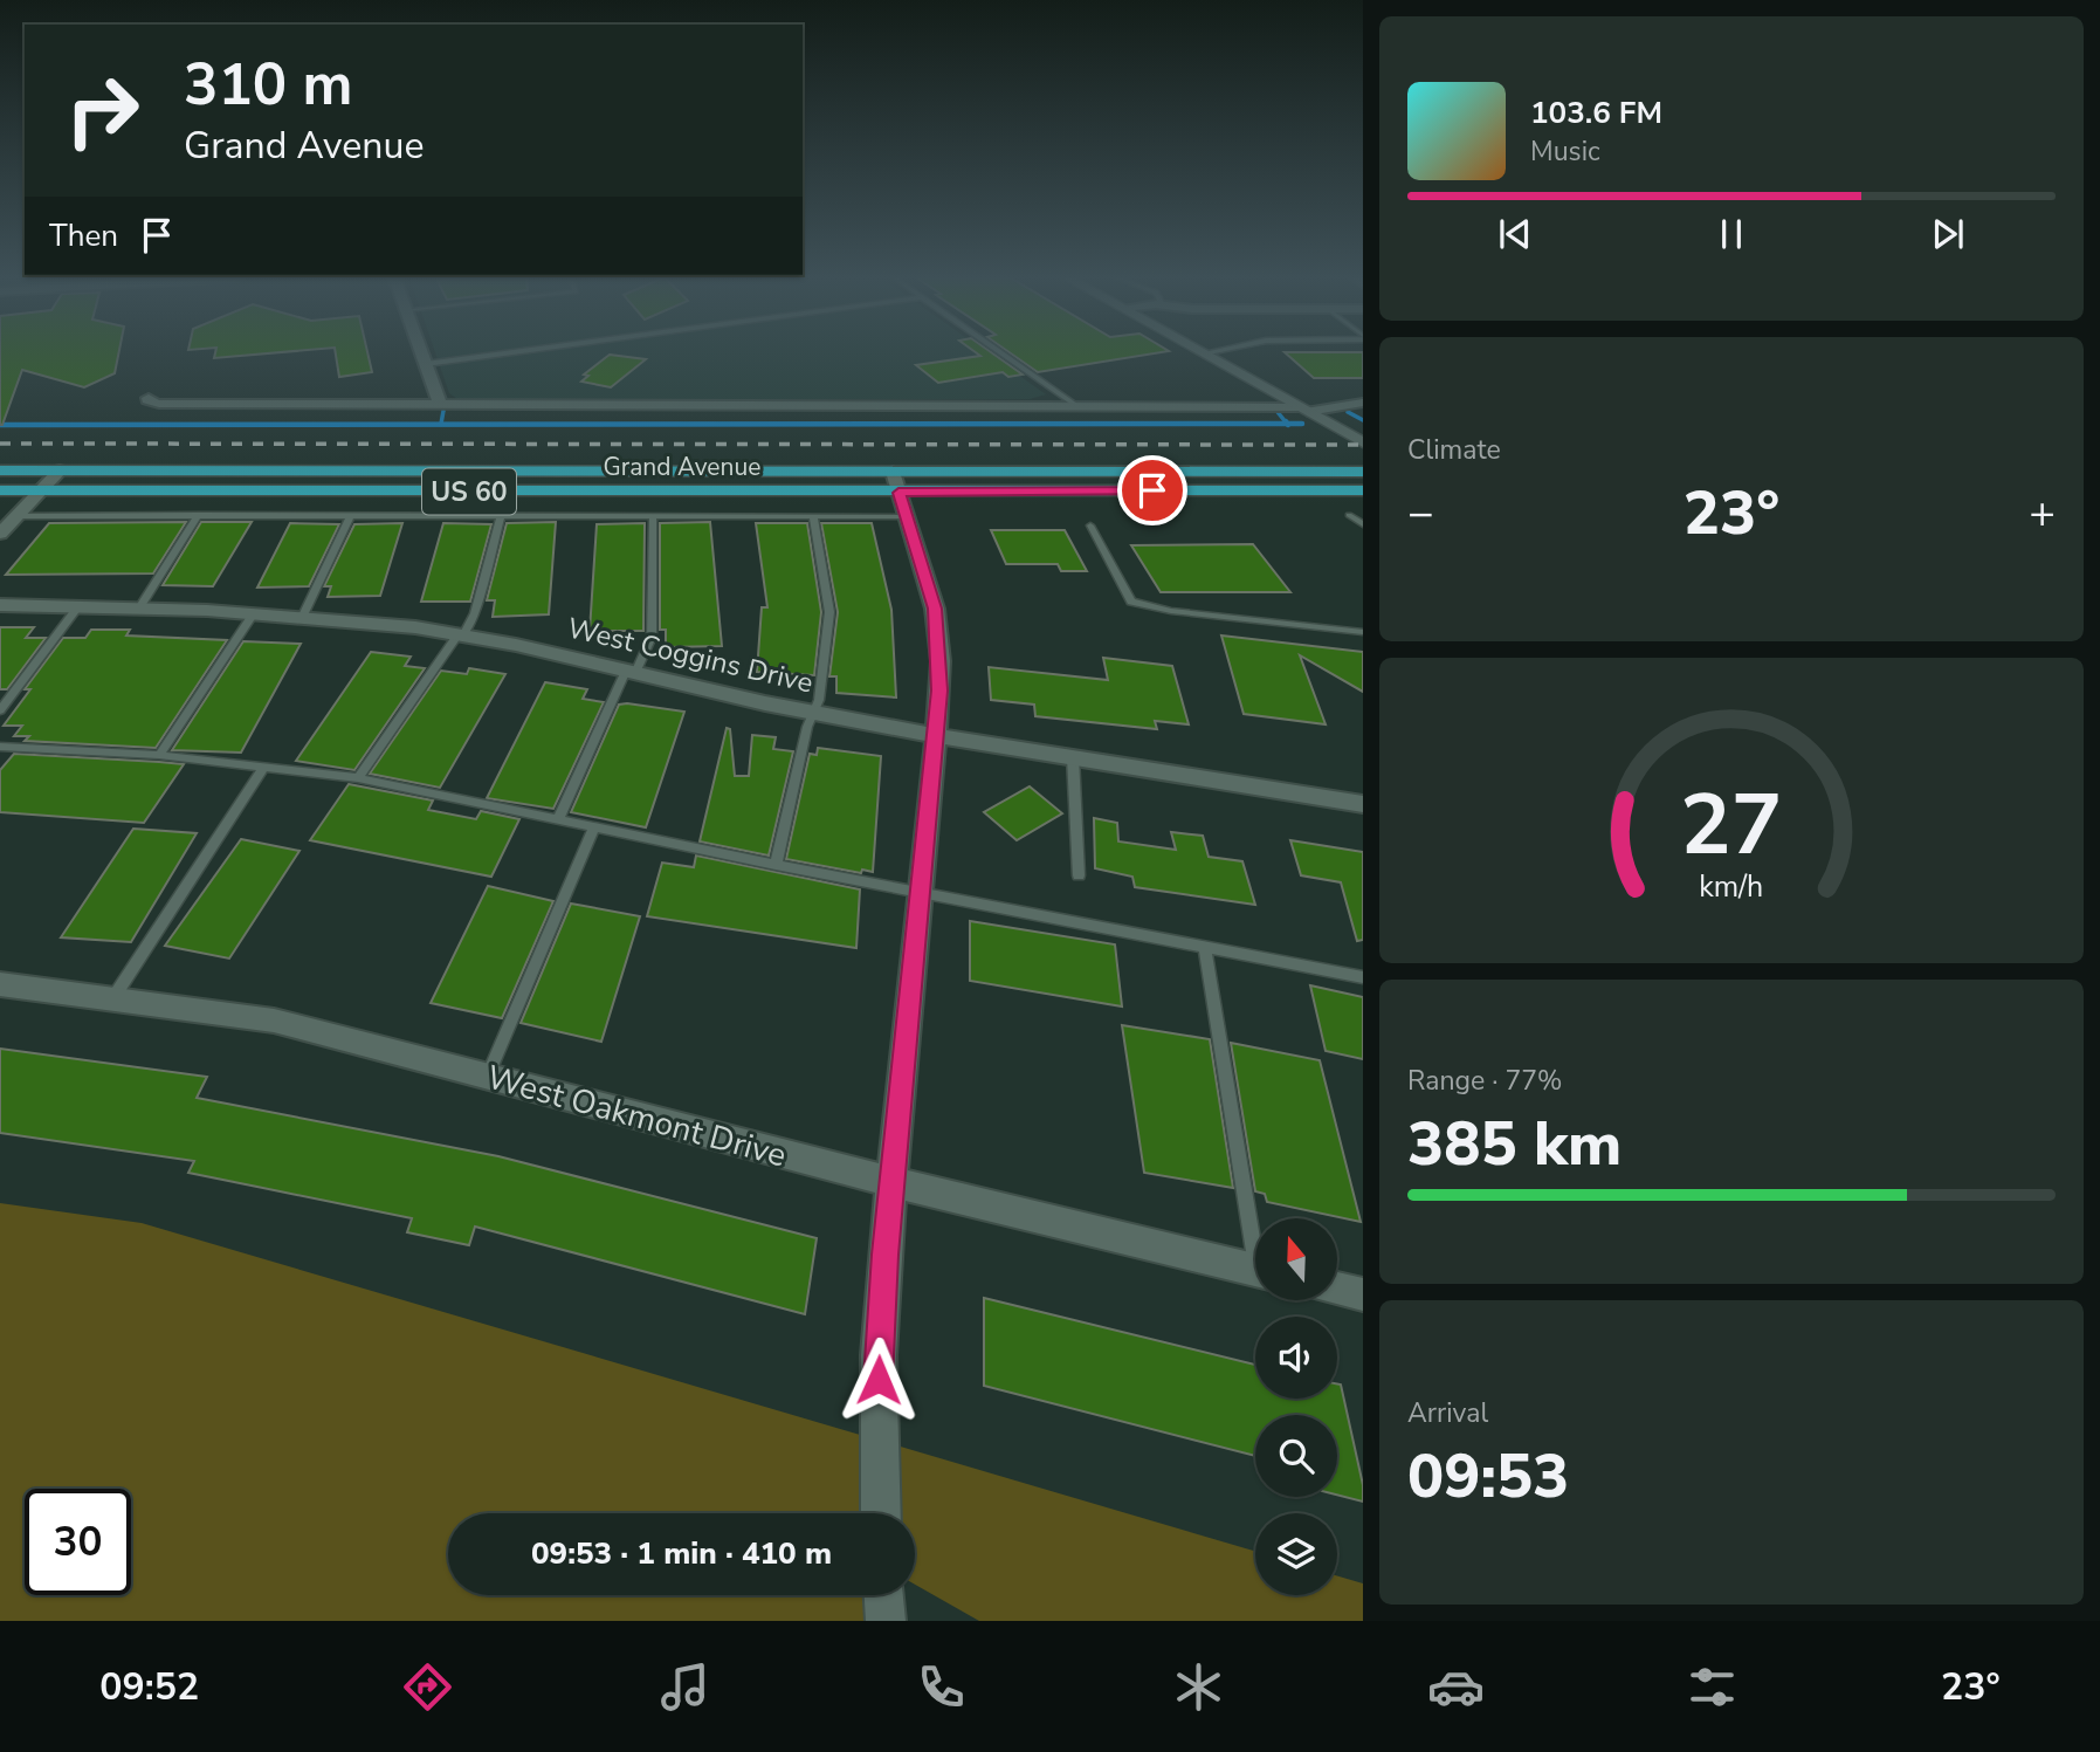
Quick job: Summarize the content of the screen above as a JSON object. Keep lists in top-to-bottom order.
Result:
{
  "streets": {
    "highway": ["Grand Avenue", "US 60"],
    "street": ["West Coggins Drive", "West Oakmont Drive"]
  },
  "north": "top",
  "page": {
    "turn": ["310 m", "Grand Avenue"],
    "song": ["103.6 FM", "Music"],
    "then": "Then",
    "tile": [
      "Climate",
      ["Range · 77%", "385 km"],
      ["Arrival", "09:53"]
    ],
    "heat": ["−", "23°", "+"],
    "limit": "30",
    "trip": "09:53 · 1 min · 410 m",
    "tabs": ["09:52", "23°"],
    "gauge": ["27", "km/h"]
  }
}
